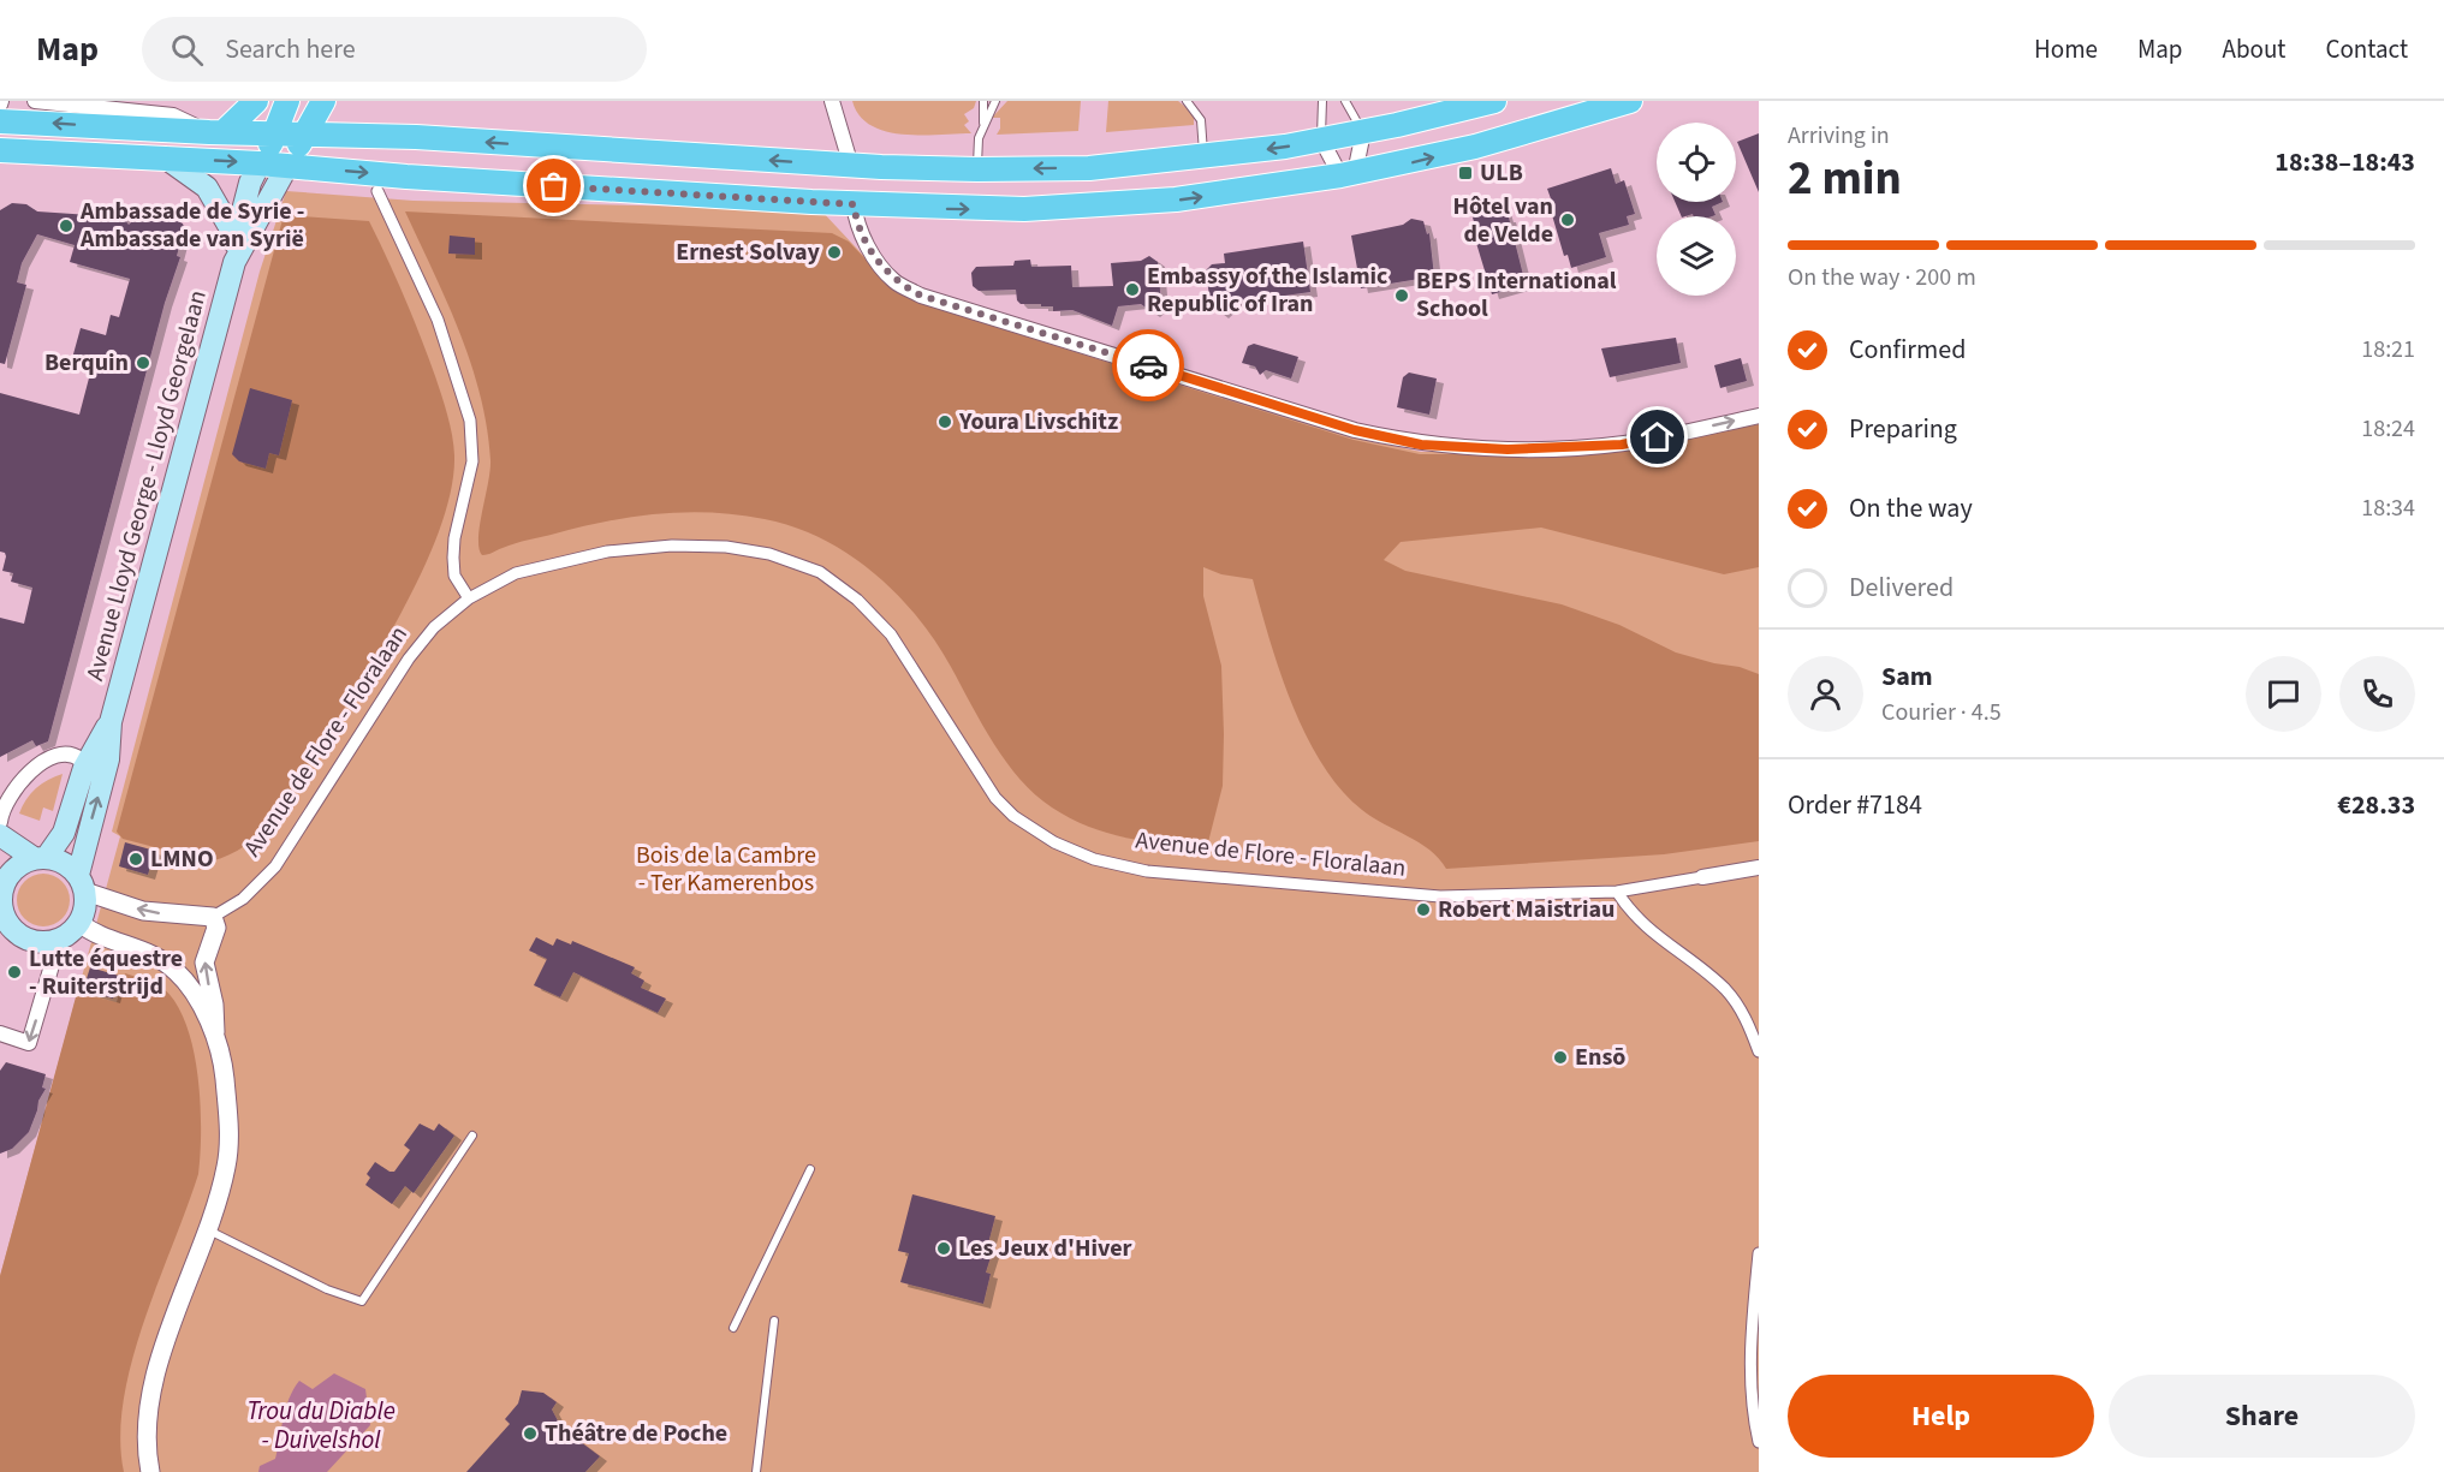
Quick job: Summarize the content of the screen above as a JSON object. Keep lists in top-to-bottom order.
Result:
{
  "streets": {
    "main road": ["Avenue Lloyd George - Lloyd Georgelaan"],
    "street": ["Avenue de Flore - Floralaan"]
  },
  "water": ["Trou du Diable - Duivelshol"],
  "parks": ["Bois de la Cambre - Ter Kamerenbos"],
  "places": {
    "transit": ["ULB"],
    "other": [
      "Hôtel van de Velde",
      "Ambassade de Syrie - Ambassade van Syrië",
      "Ernest Solvay",
      "Embassy of the Islamic Republic of Iran",
      "BEPS International School",
      "Berquin",
      "Youra Livschitz",
      "LMNO",
      "Robert Maistriau",
      "Lutte équestre - Ruiterstrijd",
      "Ensō",
      "Les Jeux d'Hiver",
      "Théâtre de Poche"
    ]
  },
  "page": {
    "header": "Map",
    "search": "Search here",
    "nav": [
      "Home",
      "Map",
      "About",
      "Contact"
    ],
    "heading": ["2 min", "Arriving in", "18:38–18:43"],
    "panel": [
      "Sam",
      "Courier · 4.5",
      "Order #7184",
      "€28.33"
    ],
    "bar": "On the way · 200 m",
    "list": [
      ["Confirmed", "18:21"],
      ["Preparing", "18:24"],
      ["On the way", "18:34"],
      "Delivered"
    ],
    "buttons": ["Help", "Share"]
  }
}
